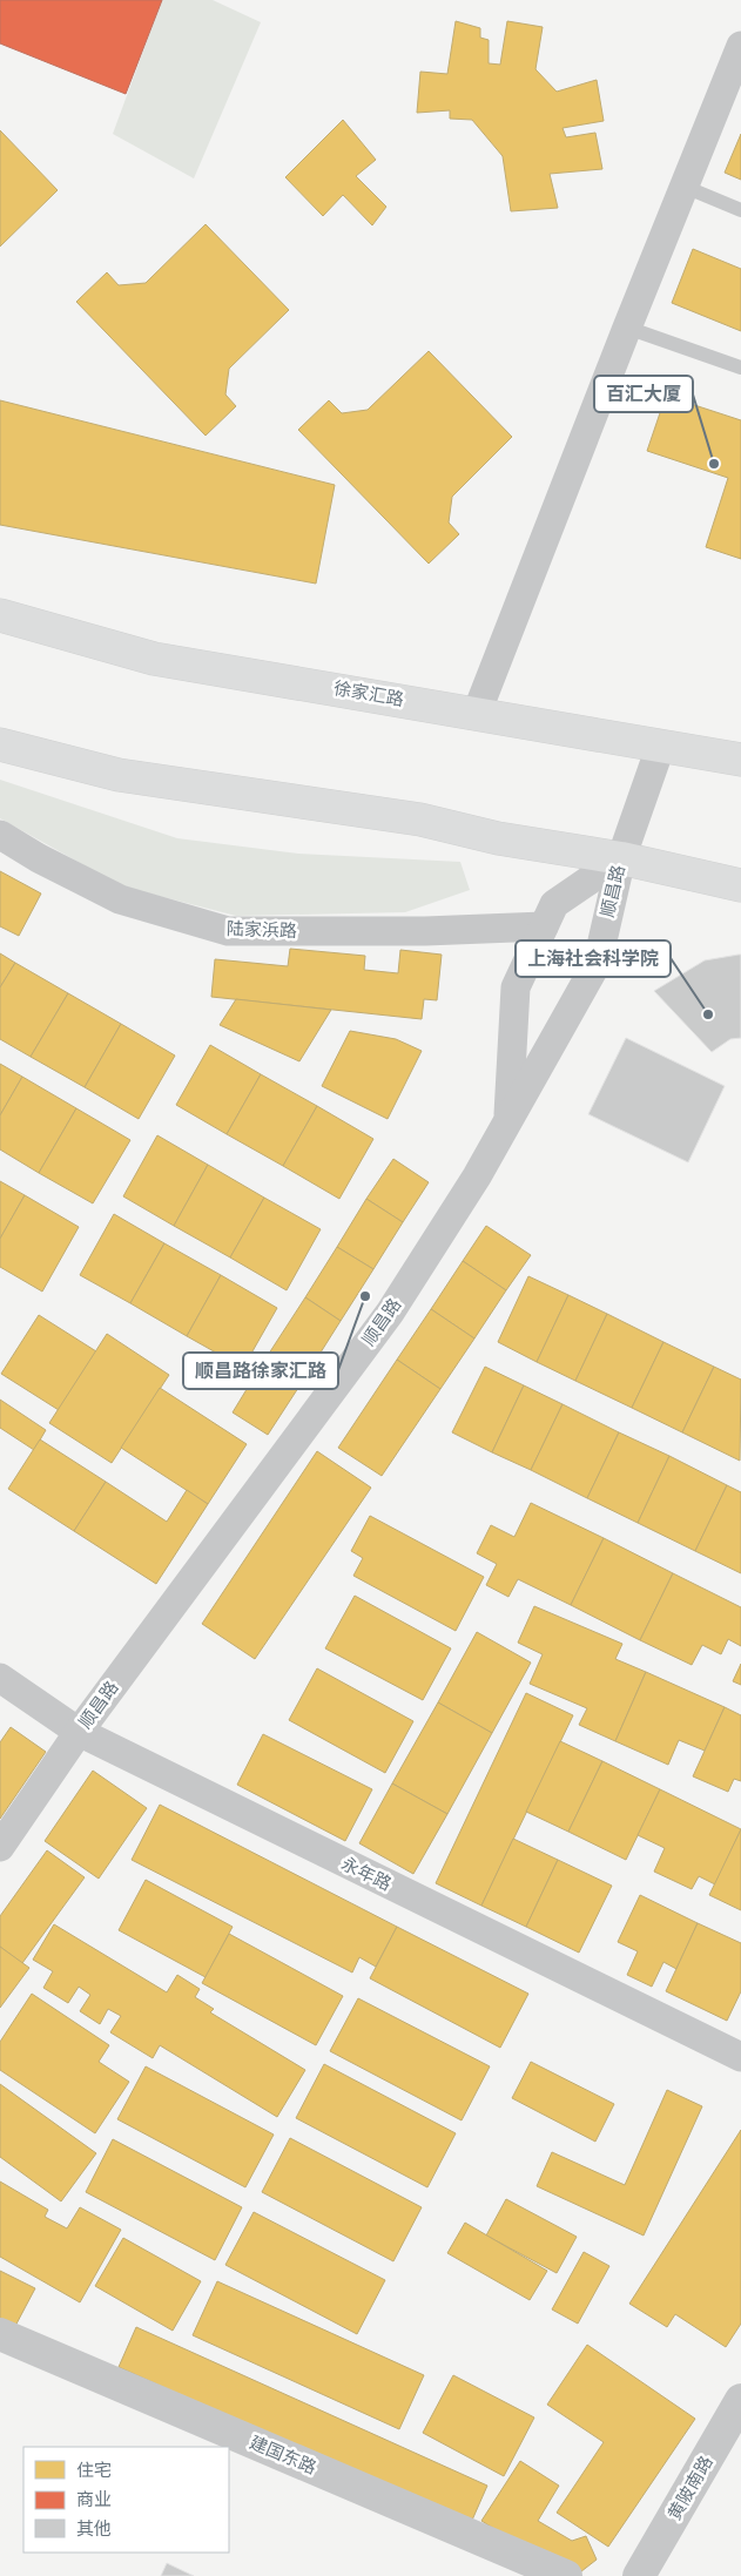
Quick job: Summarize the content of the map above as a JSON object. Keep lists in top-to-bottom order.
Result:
{
  "streets": {
    "main road": ["徐家汇路"],
    "street": [
      "顺昌路",
      "陆家浜路",
      "永年路",
      "建国东路",
      "黄陂南路"
    ]
  },
  "crossings": [
    ["徐家汇路", "顺昌路"],
    ["顺昌路", "永年路"]
  ],
  "places": ["百汇大厦", "上海社会科学院", "顺昌路徐家汇路"],
  "legend": ["住宅", "商业", "其他"]
}
